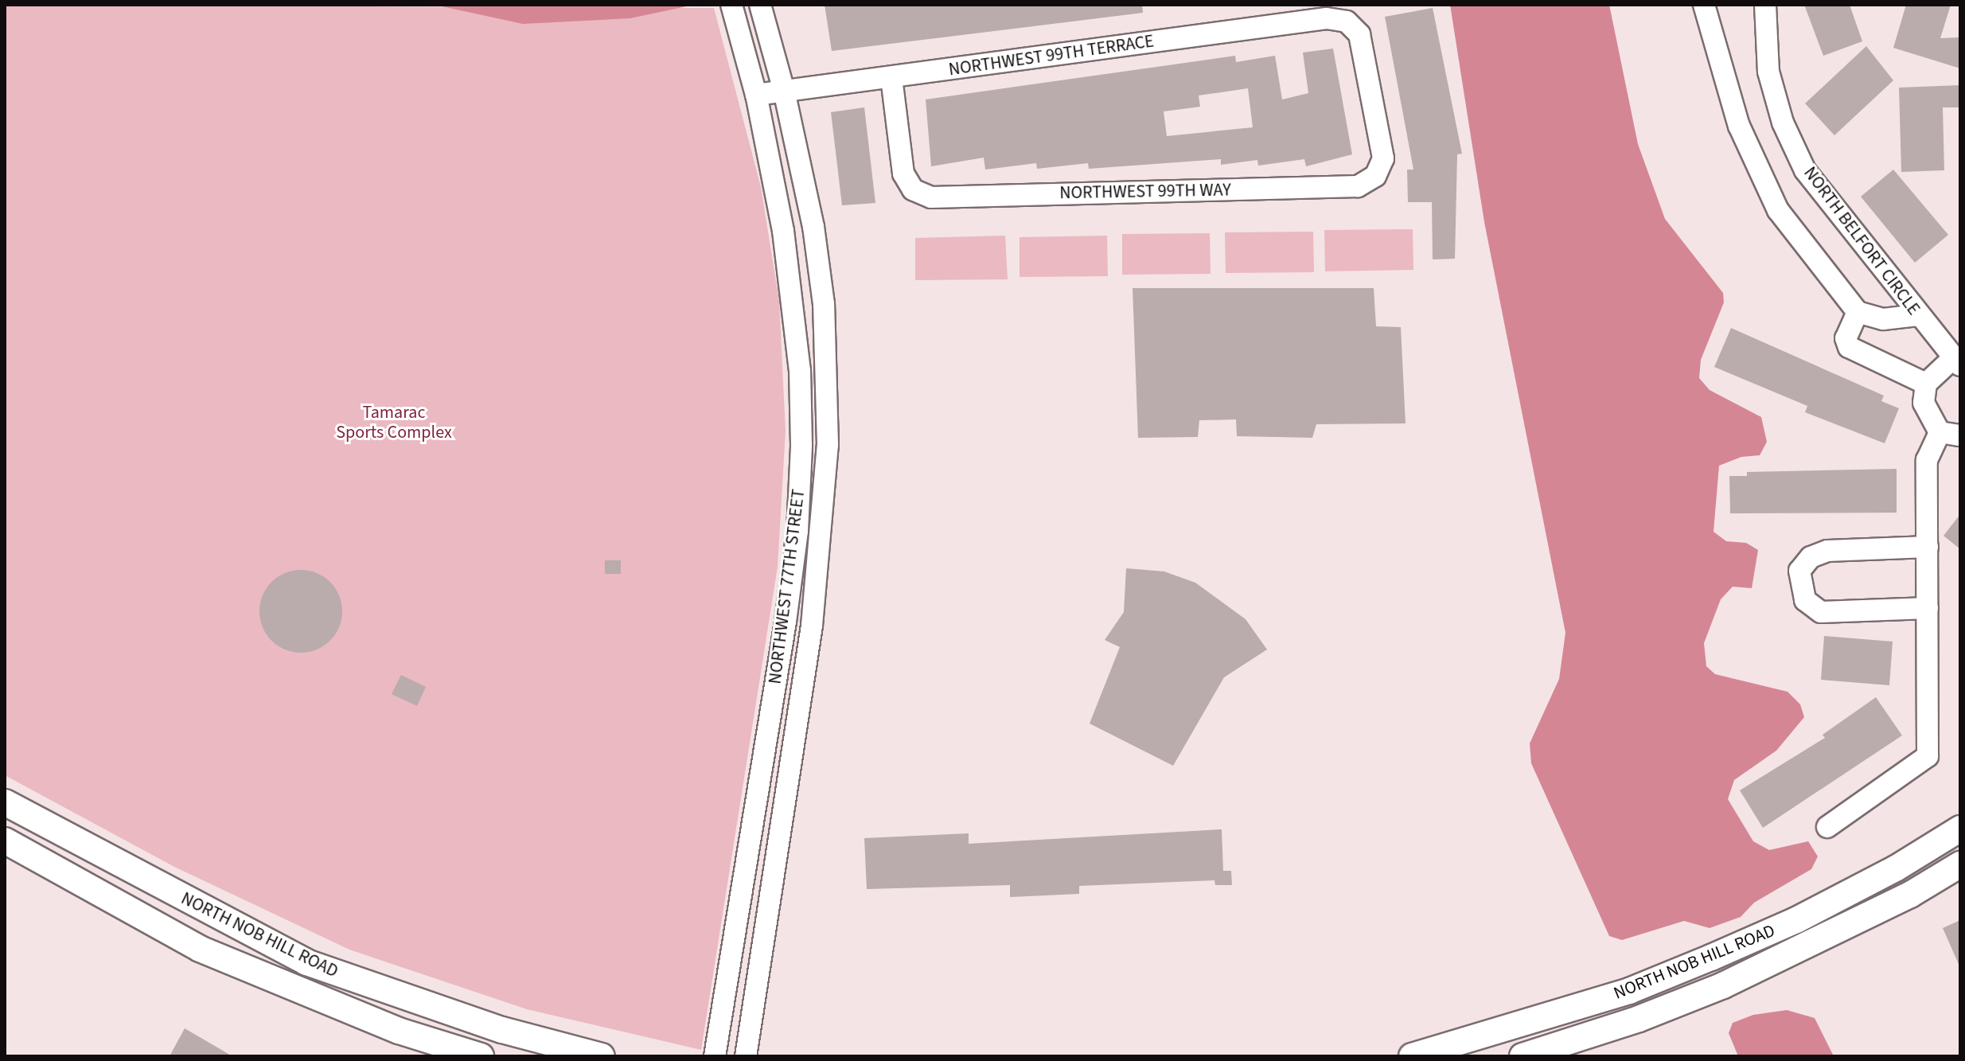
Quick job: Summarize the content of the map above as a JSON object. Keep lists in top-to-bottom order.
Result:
{
  "streets": {
    "main road": ["NORTH NOB HILL ROAD"],
    "street": [
      "NORTHWEST 99TH TERRACE",
      "NORTHWEST 99TH WAY",
      "NORTH BELFORT CIRCLE",
      "NORTHWEST 77TH STREET"
    ]
  },
  "crossings": [
    ["NORTHWEST 99TH TERRACE", "NORTHWEST 99TH WAY"],
    ["NORTHWEST 99TH TERRACE", "NORTHWEST 77TH STREET"]
  ],
  "parks": ["Tamarac Sports Complex"]
}
